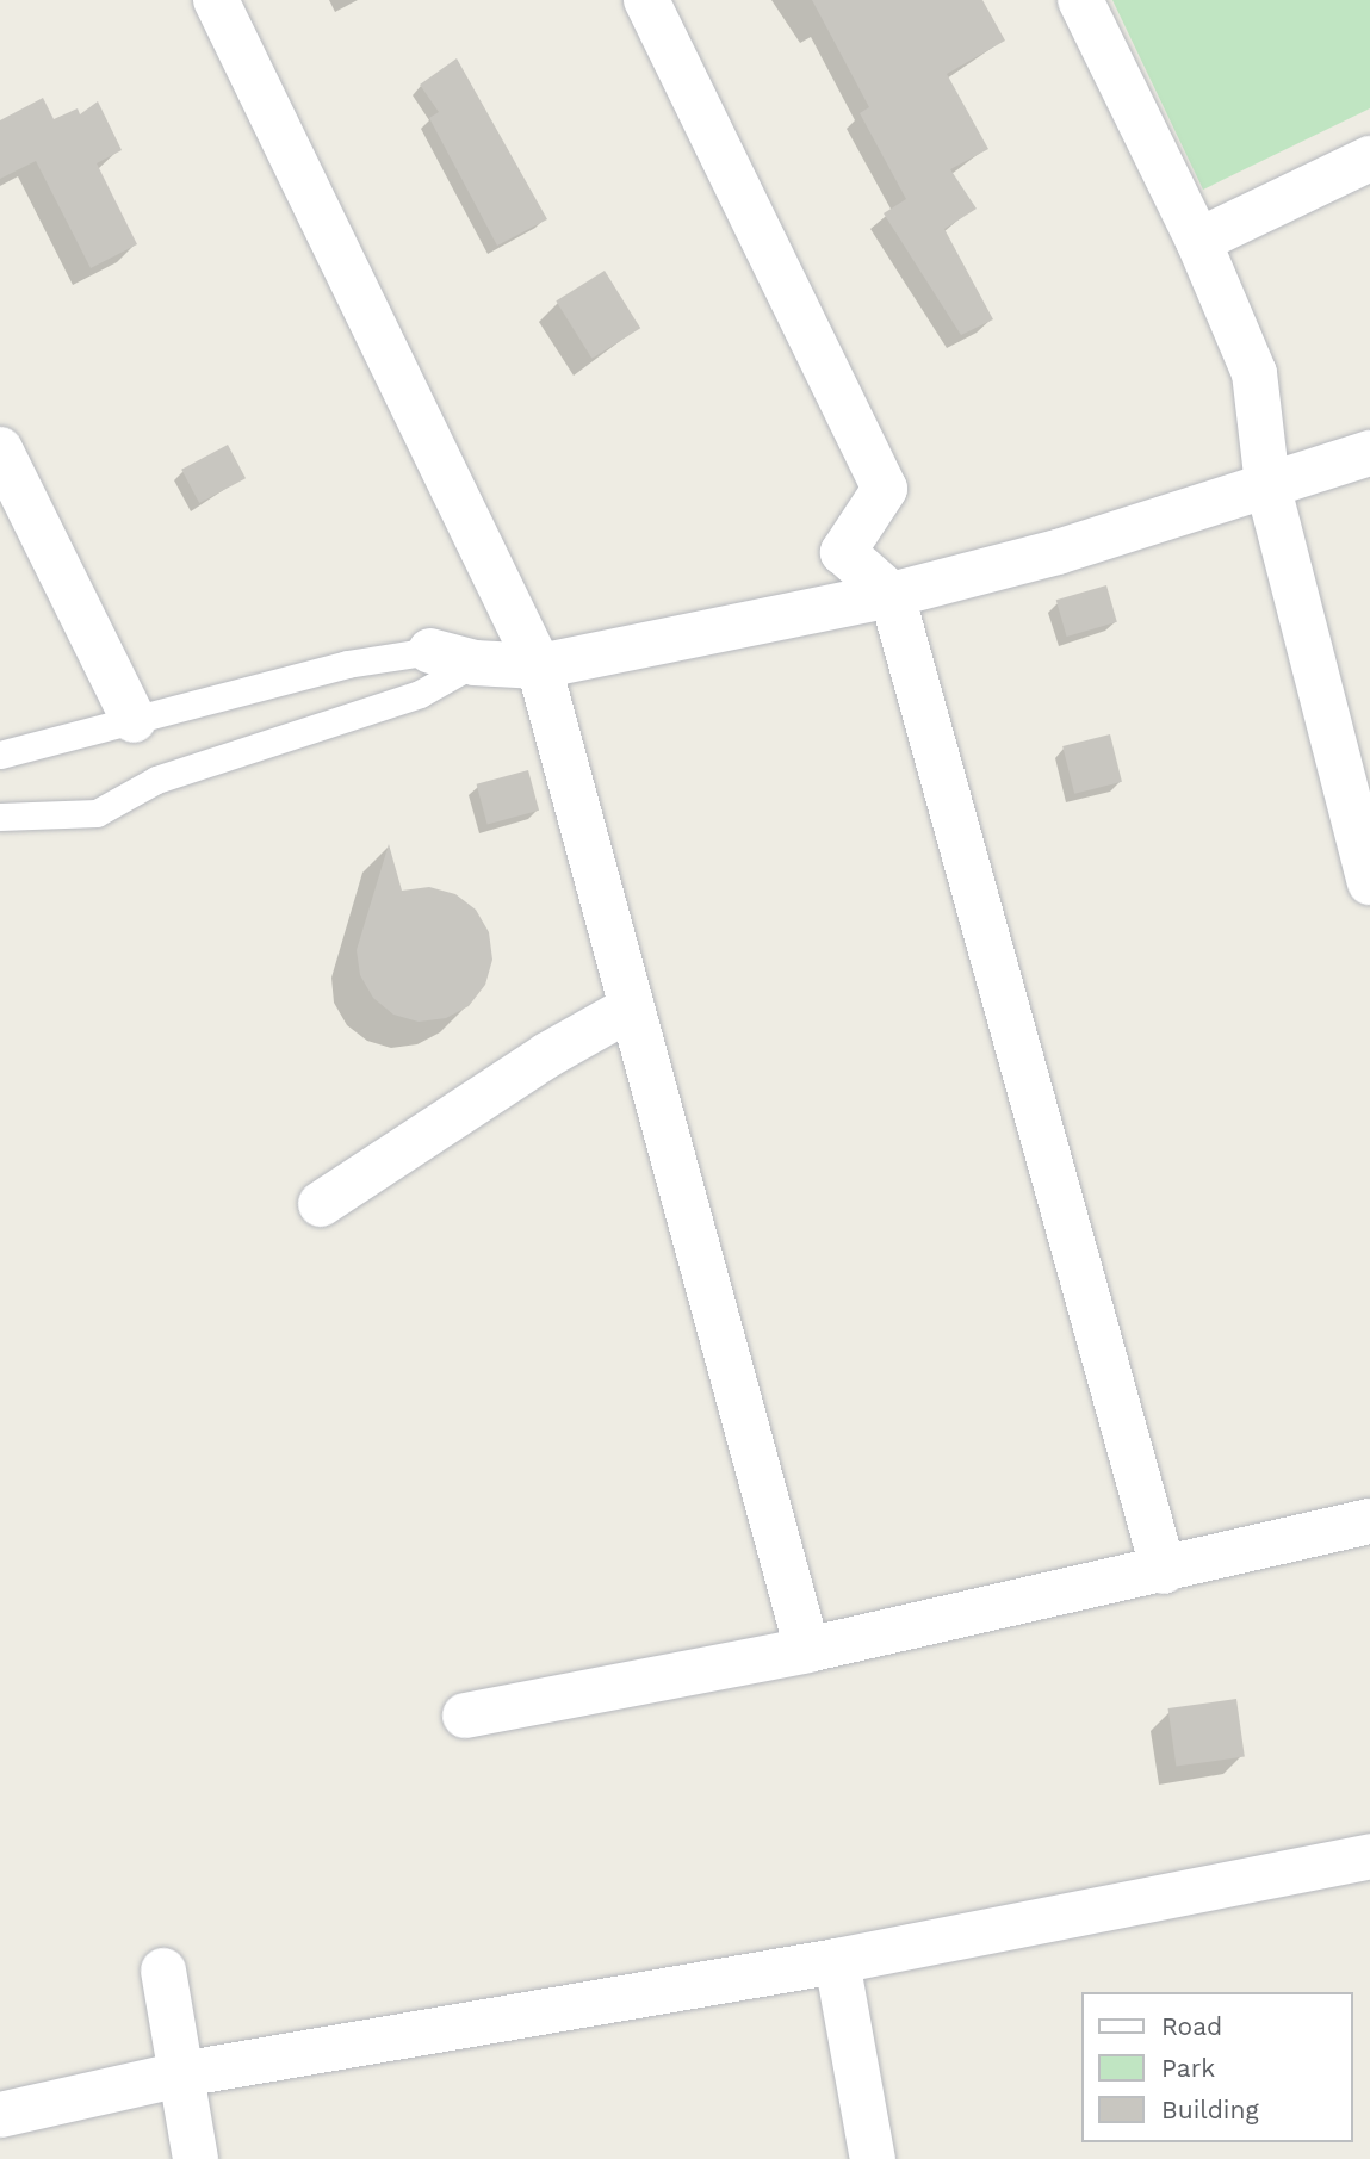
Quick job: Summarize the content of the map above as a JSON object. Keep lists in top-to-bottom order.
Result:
{
  "legend": ["Road", "Park", "Building"]
}
